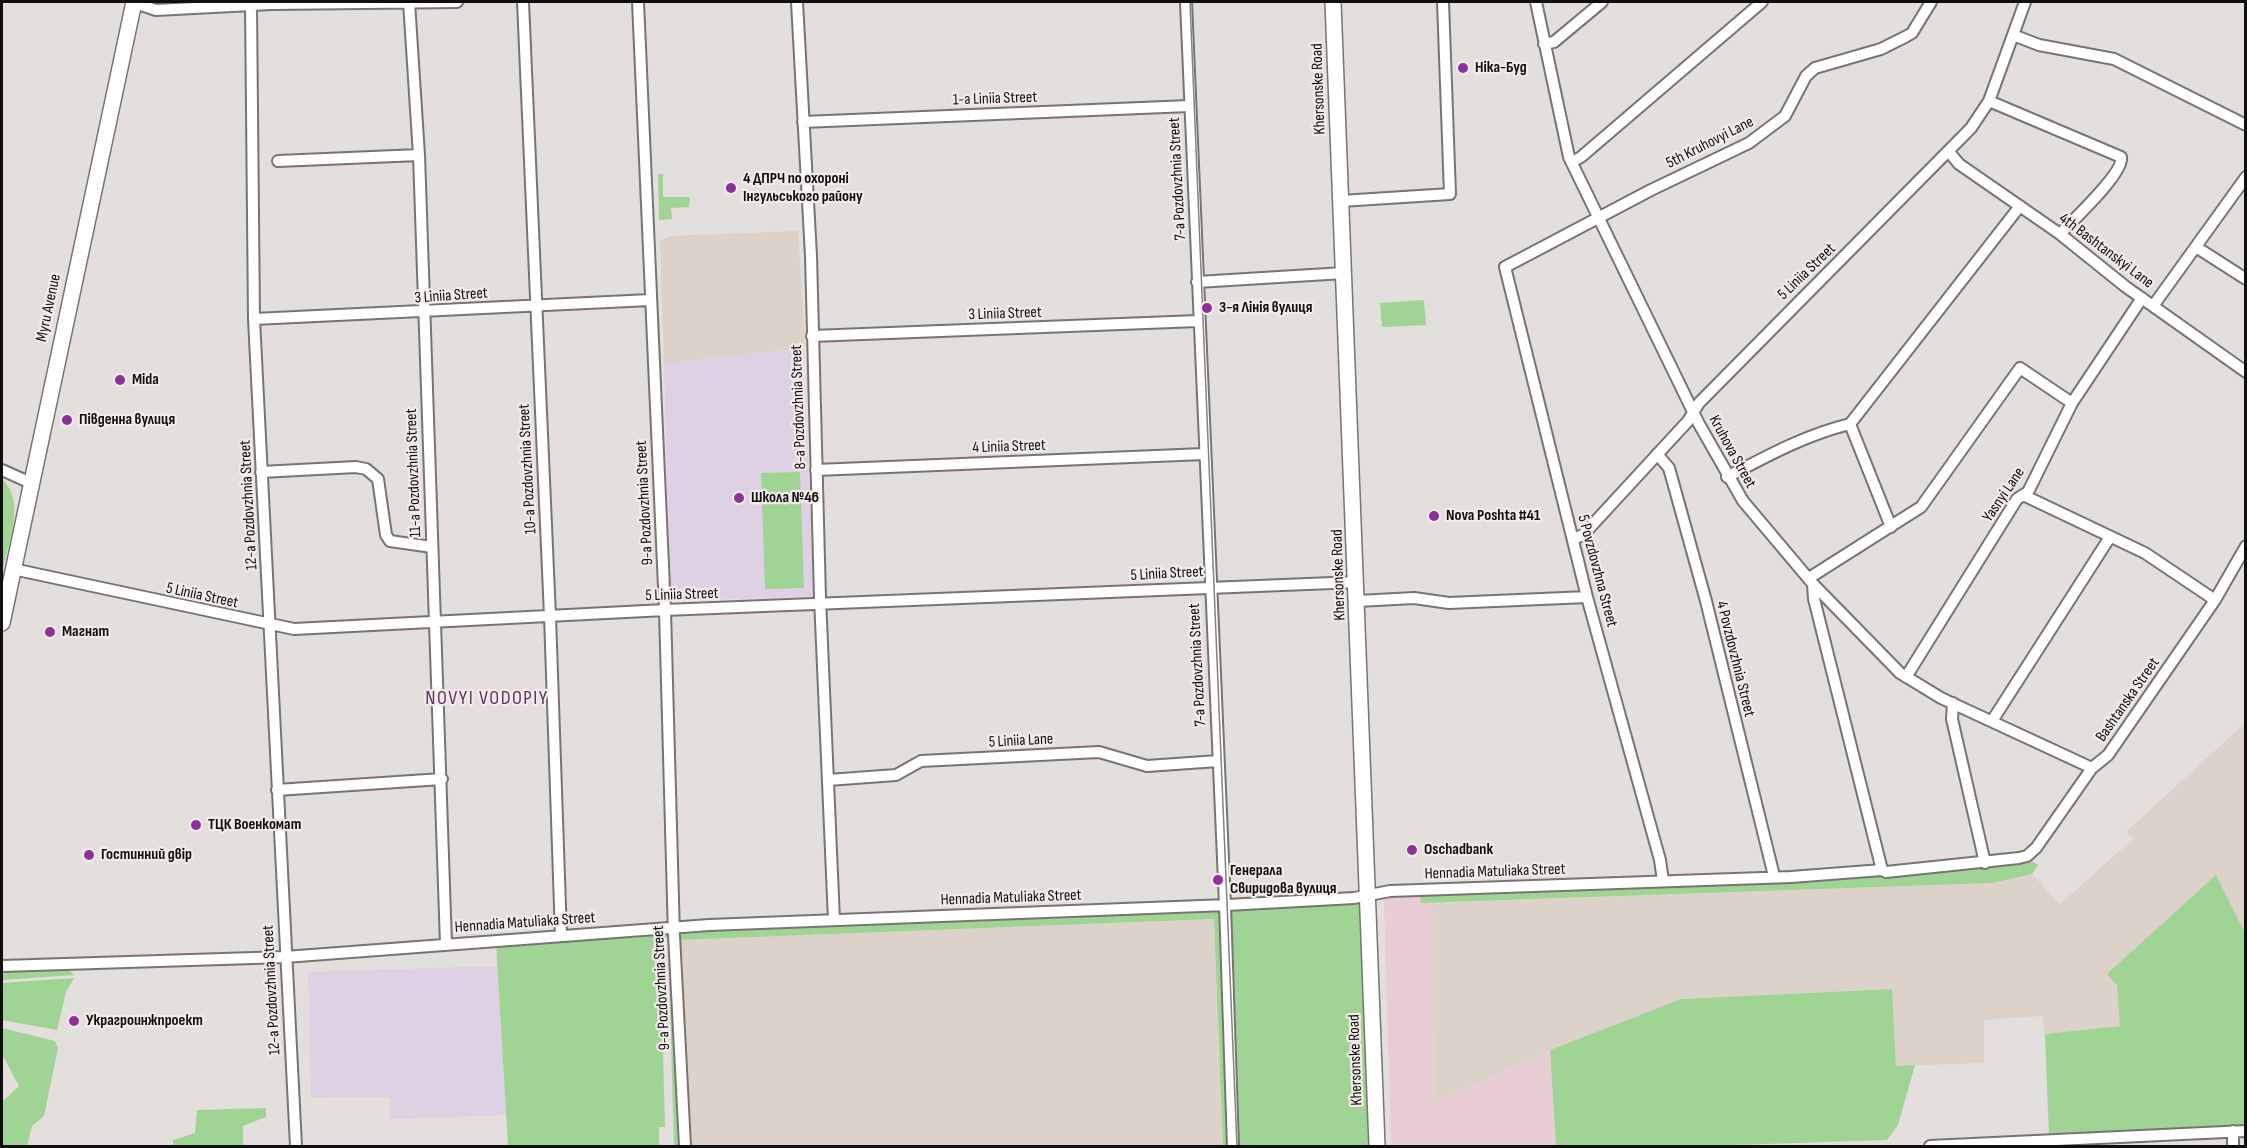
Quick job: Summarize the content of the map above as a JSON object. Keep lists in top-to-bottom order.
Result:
{
  "streets": {
    "main road": ["Khersonske Road", "Myru Avenue"],
    "street": [
      "1-a Liniia Street",
      "5th Kruhovyi Lane",
      "7-a Pozdovzhnia Street",
      "4th Bashtanskyi Lane",
      "5 Liniia Street",
      "3 Liniia Street",
      "8-a Pozdovzhnia Street",
      "4 Liniia Street",
      "Kruhova Street",
      "10-a Pozdovzhnia Street",
      "11-a Pozdovzhnia Street",
      "Yasnyi Lane",
      "9-a Pozdovzhnia Street",
      "12-a Pozdovzhnia Street",
      "5 Povzdovzhna Street",
      "4 Povzdovzhnia Street",
      "Bashtanska Street",
      "5 Liniia Lane",
      "Hennadia Matuliaka Street"
    ]
  },
  "crossings": [
    ["Khersonske Road", "5 Liniia Street"],
    ["Khersonske Road", "Hennadia Matuliaka Street"],
    ["1-a Liniia Street", "7-a Pozdovzhnia Street"],
    ["1-a Liniia Street", "8-a Pozdovzhnia Street"],
    ["5th Kruhovyi Lane", "Kruhova Street"],
    ["5th Kruhovyi Lane", "5 Povzdovzhna Street"],
    ["7-a Pozdovzhnia Street", "5 Liniia Street"],
    ["7-a Pozdovzhnia Street", "3 Liniia Street"],
    ["7-a Pozdovzhnia Street", "4 Liniia Street"],
    ["7-a Pozdovzhnia Street", "5 Liniia Lane"],
    ["7-a Pozdovzhnia Street", "Hennadia Matuliaka Street"],
    ["4th Bashtanskyi Lane", "5 Liniia Street"],
    ["4th Bashtanskyi Lane", "Yasnyi Lane"],
    ["5 Liniia Street", "Myru Avenue"],
    ["5 Liniia Street", "8-a Pozdovzhnia Street"],
    ["5 Liniia Street", "Kruhova Street"],
    ["5 Liniia Street", "10-a Pozdovzhnia Street"],
    ["5 Liniia Street", "11-a Pozdovzhnia Street"],
    ["5 Liniia Street", "9-a Pozdovzhnia Street"],
    ["5 Liniia Street", "12-a Pozdovzhnia Street"],
    ["5 Liniia Street", "5 Povzdovzhna Street"],
    ["5 Liniia Street", "4 Povzdovzhnia Street"],
    ["3 Liniia Street", "8-a Pozdovzhnia Street"],
    ["3 Liniia Street", "10-a Pozdovzhnia Street"],
    ["3 Liniia Street", "11-a Pozdovzhnia Street"],
    ["3 Liniia Street", "9-a Pozdovzhnia Street"],
    ["3 Liniia Street", "12-a Pozdovzhnia Street"],
    ["8-a Pozdovzhnia Street", "4 Liniia Street"],
    ["8-a Pozdovzhnia Street", "5 Liniia Lane"],
    ["8-a Pozdovzhnia Street", "Hennadia Matuliaka Street"],
    ["Kruhova Street", "Yasnyi Lane"],
    ["Kruhova Street", "Bashtanska Street"],
    ["10-a Pozdovzhnia Street", "Hennadia Matuliaka Street"],
    ["11-a Pozdovzhnia Street", "Hennadia Matuliaka Street"],
    ["9-a Pozdovzhnia Street", "Hennadia Matuliaka Street"],
    ["12-a Pozdovzhnia Street", "Hennadia Matuliaka Street"],
    ["5 Povzdovzhna Street", "Hennadia Matuliaka Street"],
    ["4 Povzdovzhnia Street", "Hennadia Matuliaka Street"],
    ["Bashtanska Street", "Hennadia Matuliaka Street"]
  ],
  "districts": ["NOVYI VODOPIY"],
  "places": [
    "Ніка-Буд",
    "4 ДПРЧ по охороні Інгульського району",
    "3-я Лінія вулиця",
    "Mida",
    "Південна вулиця",
    "Школа №46",
    "Nova Poshta #41",
    "Магнат",
    "ТЦК Военкомат",
    "Oschadbank",
    "Гостинний двір",
    "Генерала Свиридова вулиця",
    "Украгроинжпроект"
  ]
}
